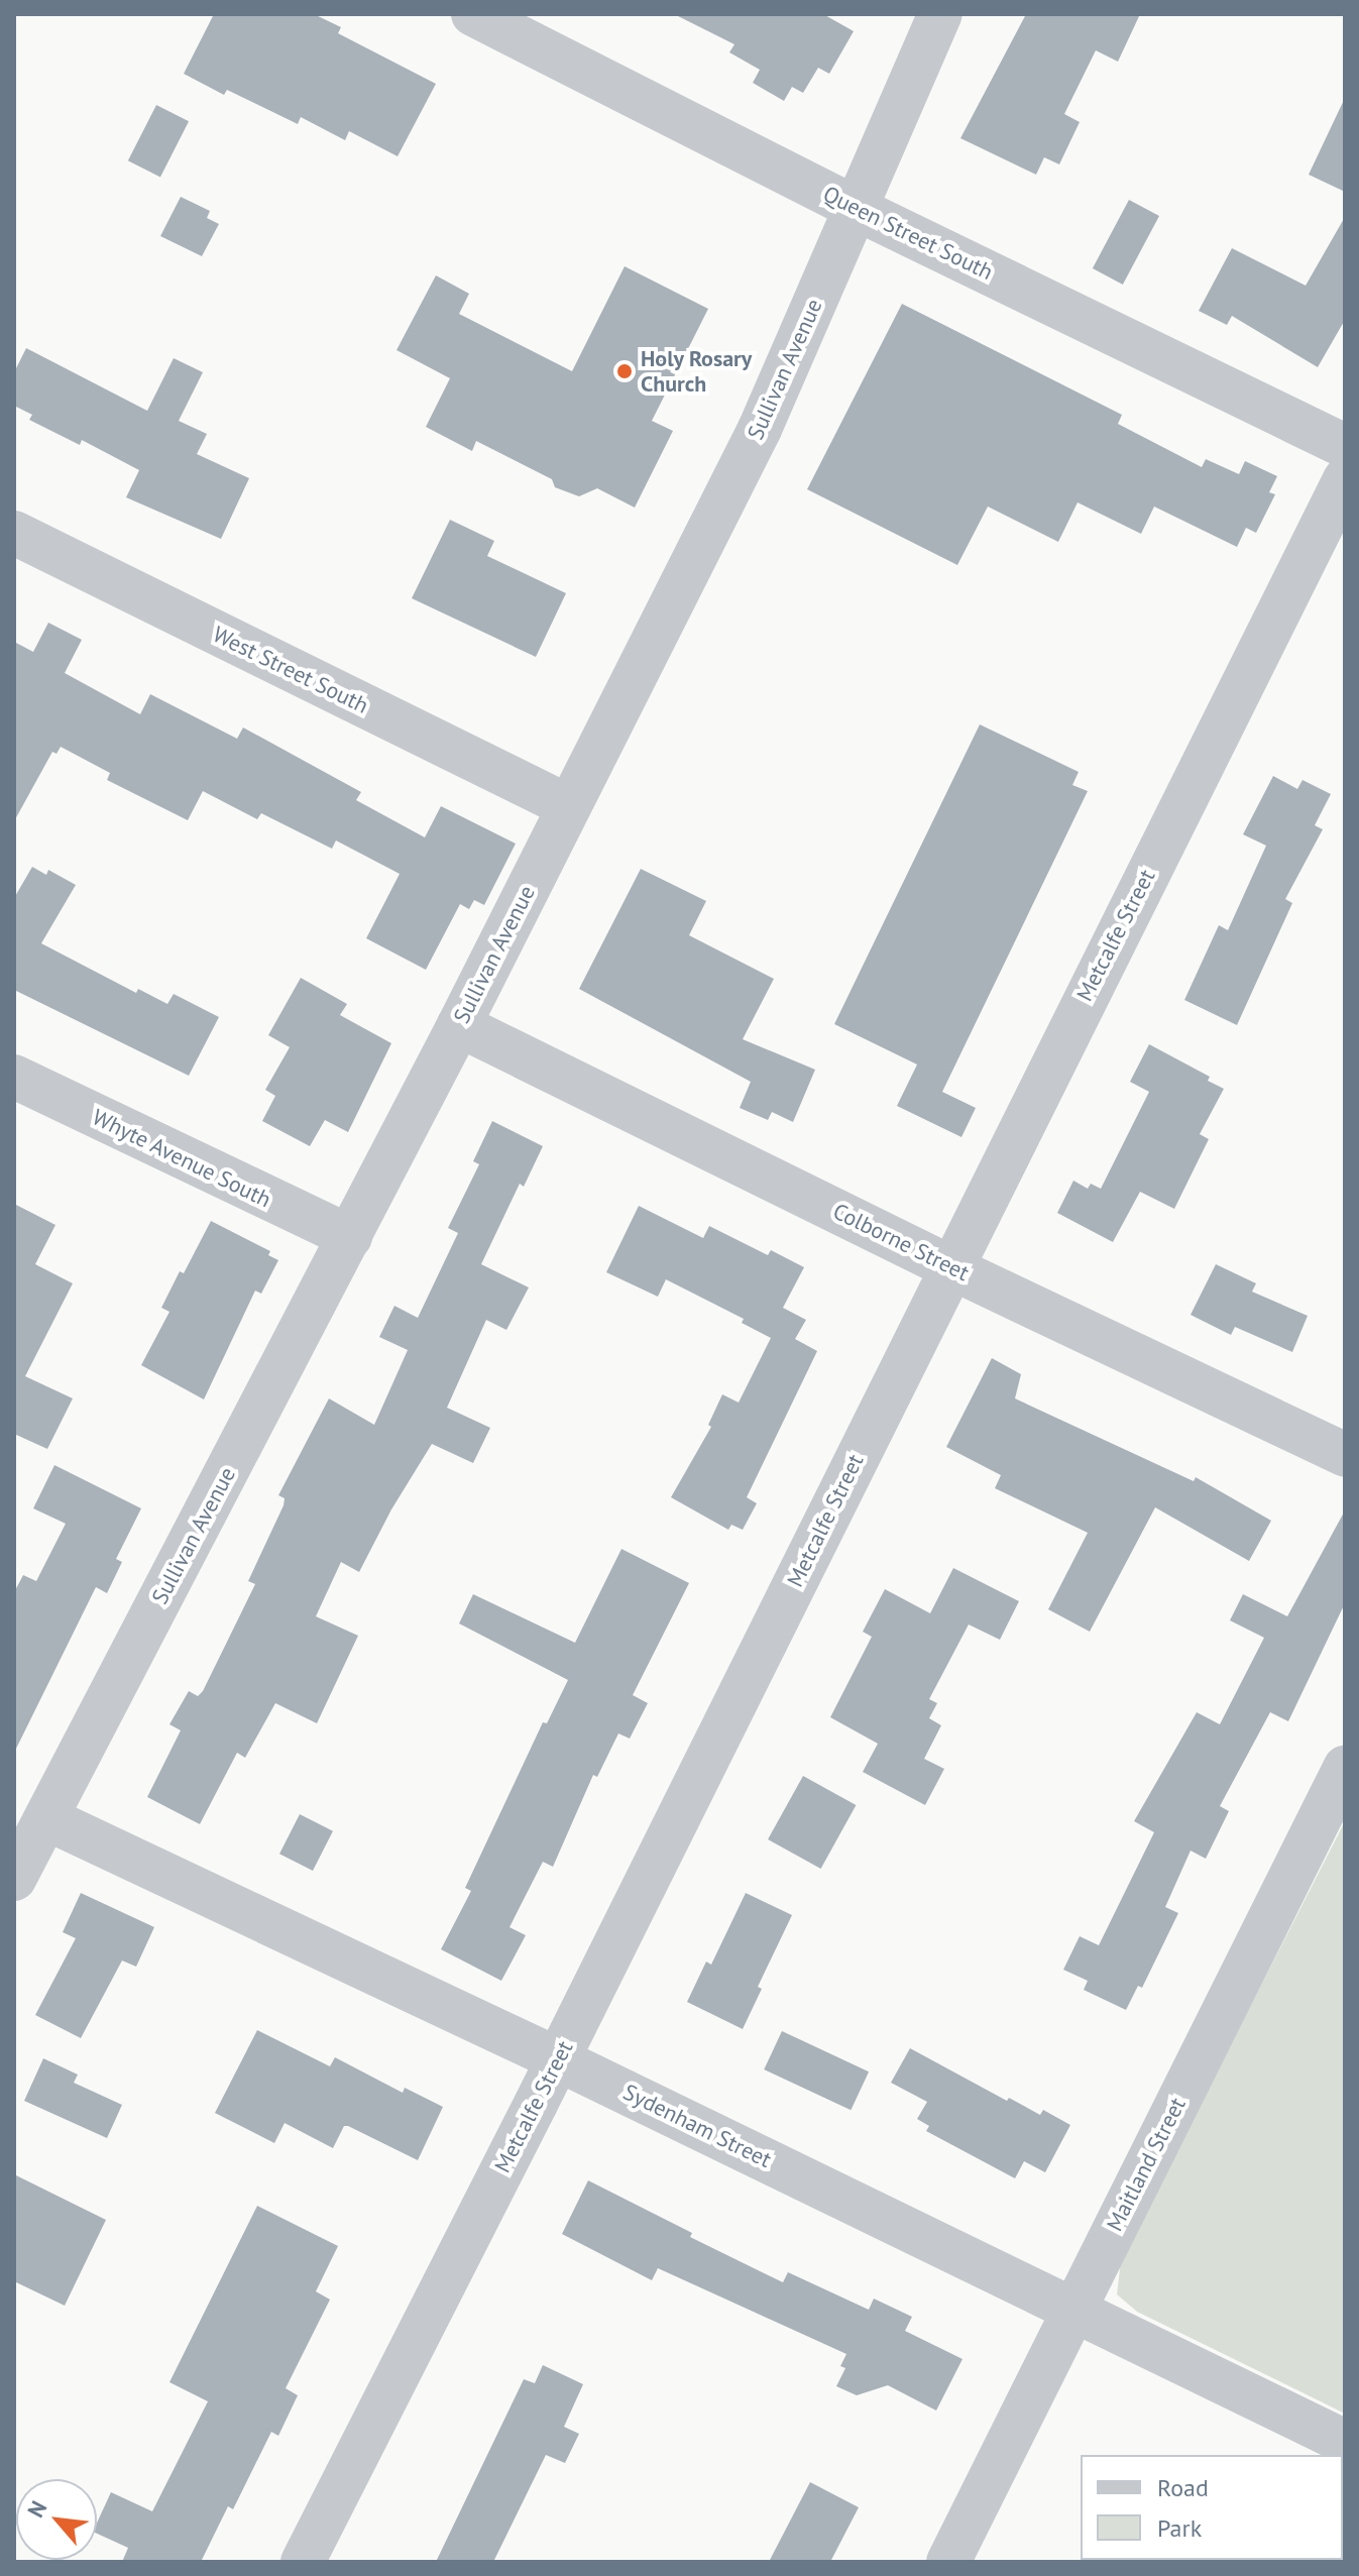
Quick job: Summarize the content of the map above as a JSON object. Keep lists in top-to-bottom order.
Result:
{
  "streets": {
    "street": [
      "Queen Street South",
      "Sullivan Avenue",
      "West Street South",
      "Metcalfe Street",
      "Whyte Avenue South",
      "Colborne Street",
      "Sydenham Street",
      "Maitland Street"
    ]
  },
  "crossings": [
    ["Queen Street South", "Sullivan Avenue"],
    ["Sullivan Avenue", "West Street South"],
    ["Sullivan Avenue", "Whyte Avenue South"],
    ["Sullivan Avenue", "Colborne Street"],
    ["Sullivan Avenue", "Sydenham Street"],
    ["Metcalfe Street", "Colborne Street"],
    ["Metcalfe Street", "Sydenham Street"],
    ["Sydenham Street", "Maitland Street"]
  ],
  "places": ["Holy Rosary Church"],
  "legend": ["Road", "Park"],
  "north": "top left"
}
